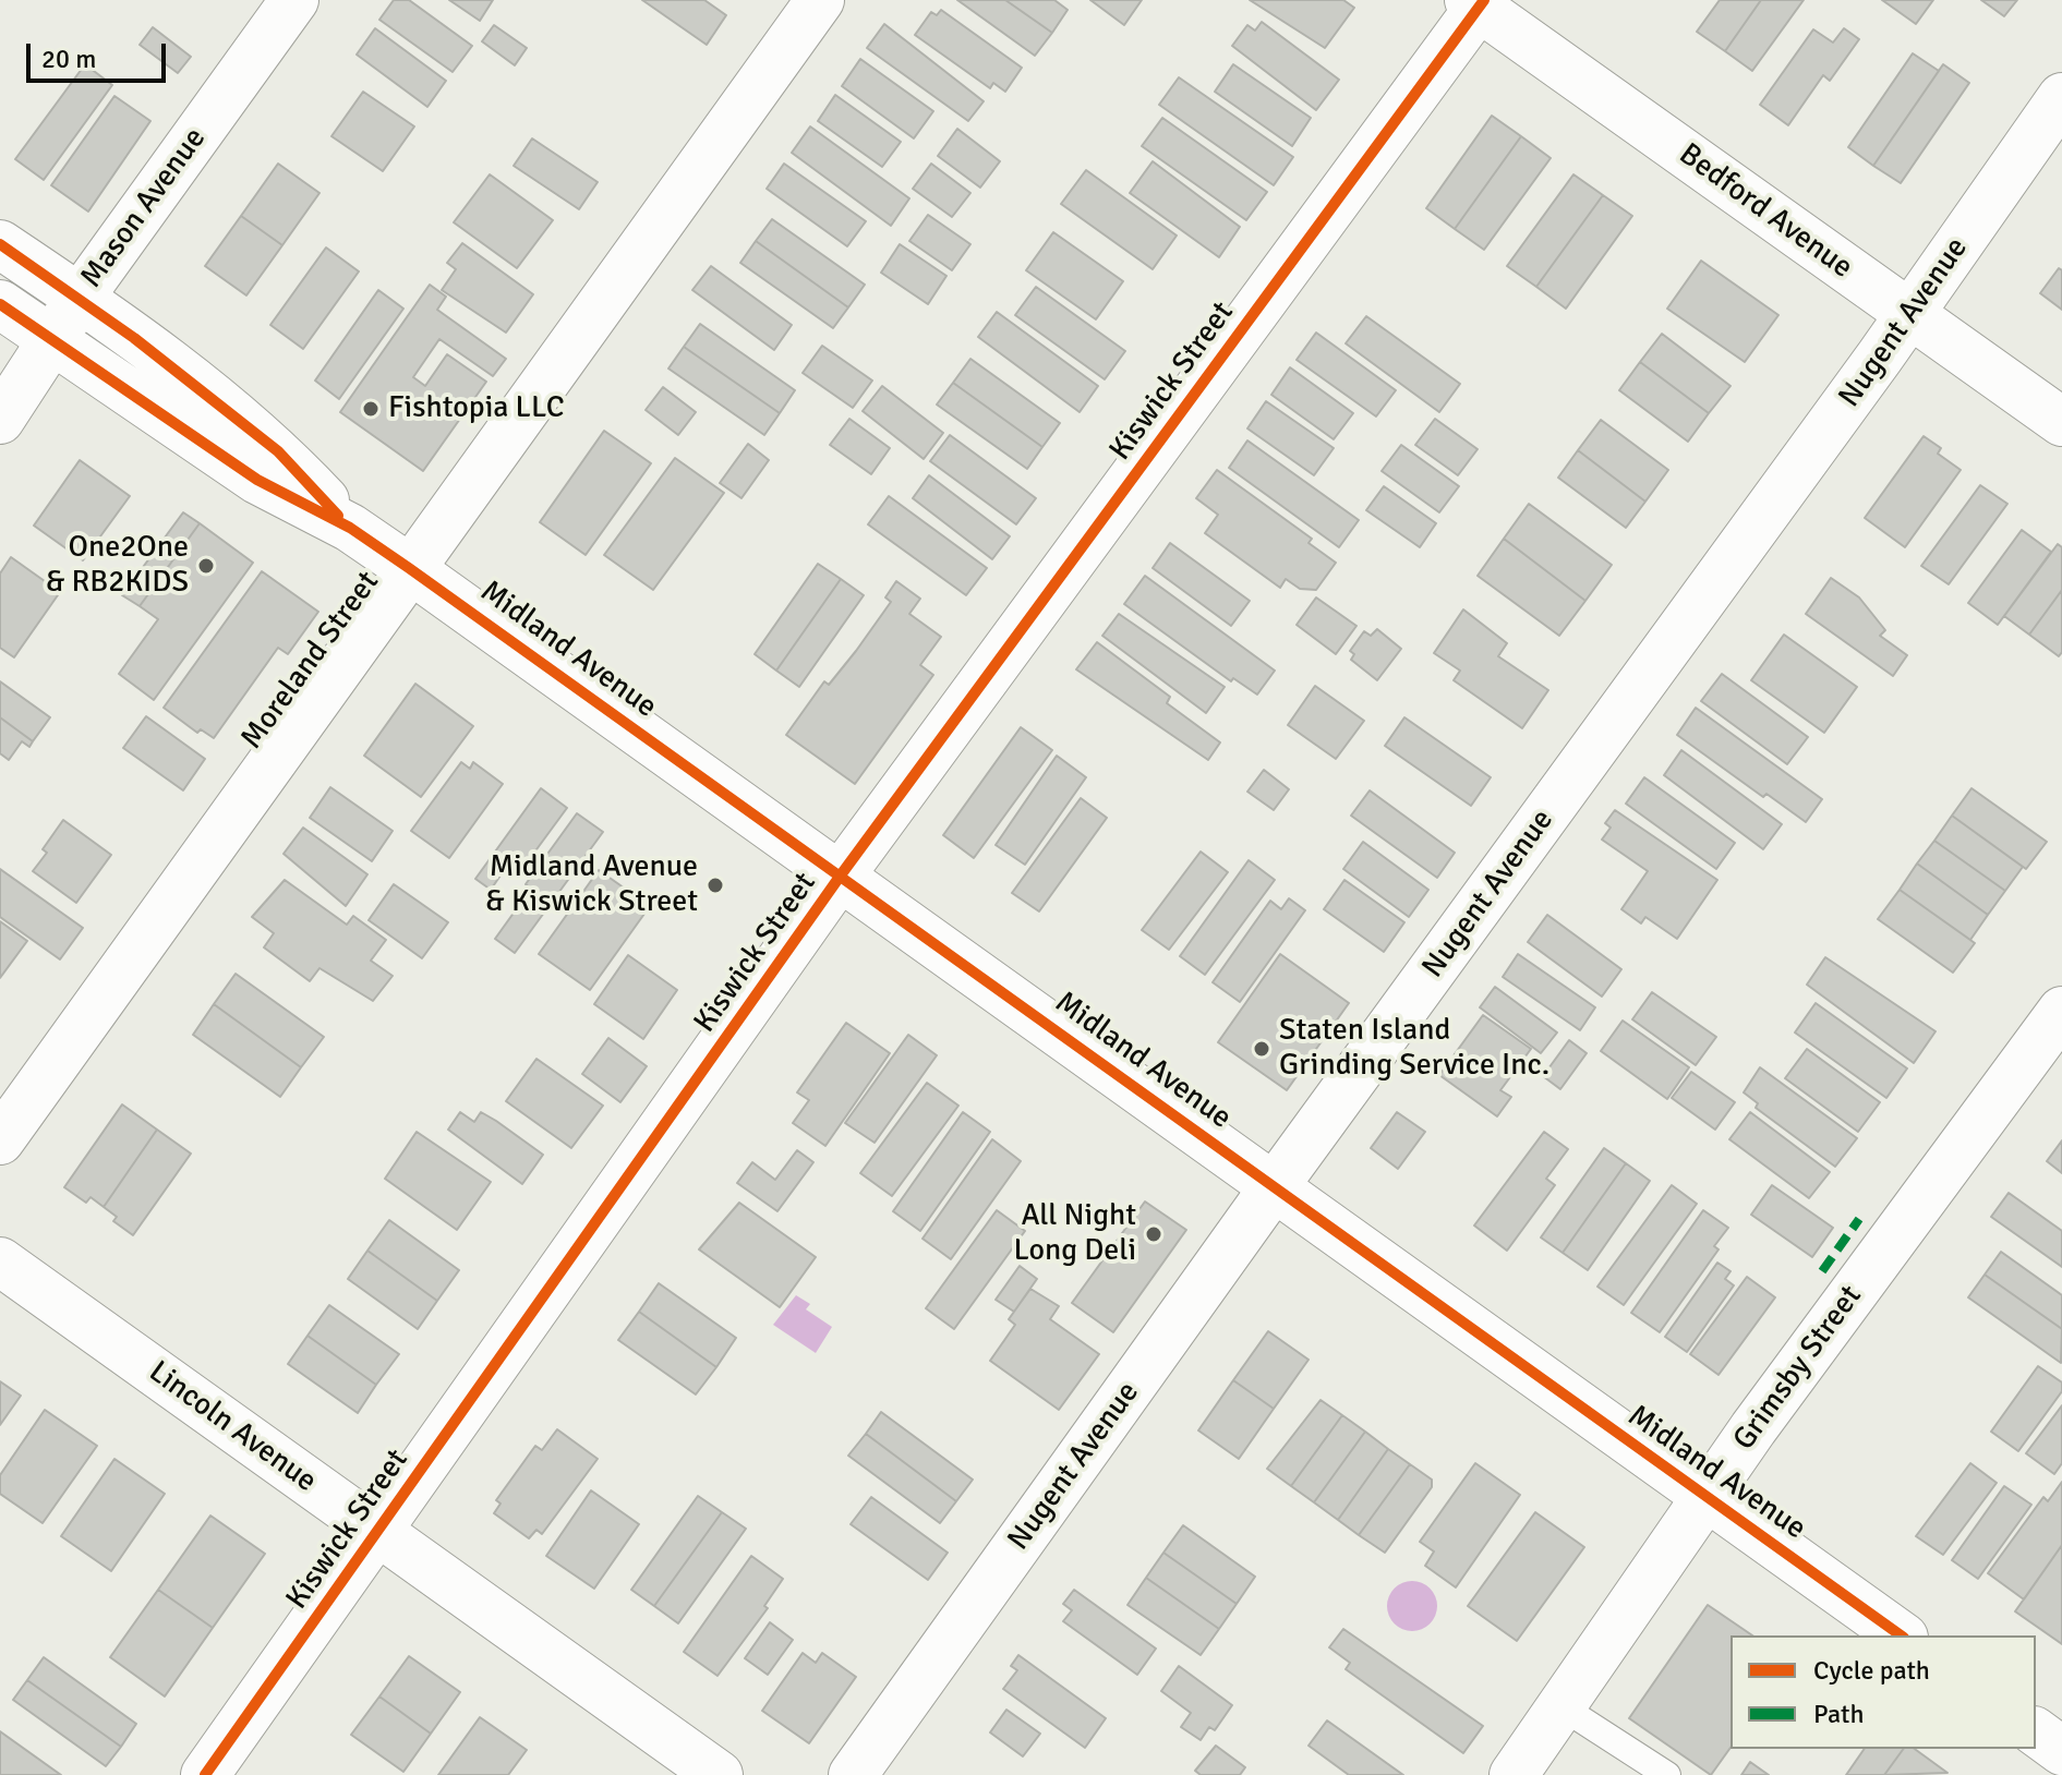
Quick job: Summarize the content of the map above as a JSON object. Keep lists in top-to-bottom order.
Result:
{
  "streets": {
    "street": [
      "Mason Avenue",
      "Bedford Avenue",
      "Nugent Avenue",
      "Kiswick Street",
      "Midland Avenue",
      "Moreland Street",
      "Grimsby Street",
      "Lincoln Avenue"
    ]
  },
  "crossings": [
    ["Mason Avenue", "Midland Avenue"],
    ["Bedford Avenue", "Nugent Avenue"],
    ["Bedford Avenue", "Kiswick Street"],
    ["Nugent Avenue", "Midland Avenue"],
    ["Kiswick Street", "Midland Avenue"],
    ["Kiswick Street", "Lincoln Avenue"],
    ["Midland Avenue", "Moreland Street"],
    ["Midland Avenue", "Grimsby Street"]
  ],
  "places": [
    "Fishtopia LLC",
    "One2One & RB2KIDS",
    "Midland Avenue & Kiswick Street",
    "Staten Island Grinding Service Inc.",
    "All Night Long Deli"
  ],
  "legend": ["Cycle path", "Path"],
  "scale_bar": "20 m"
}
